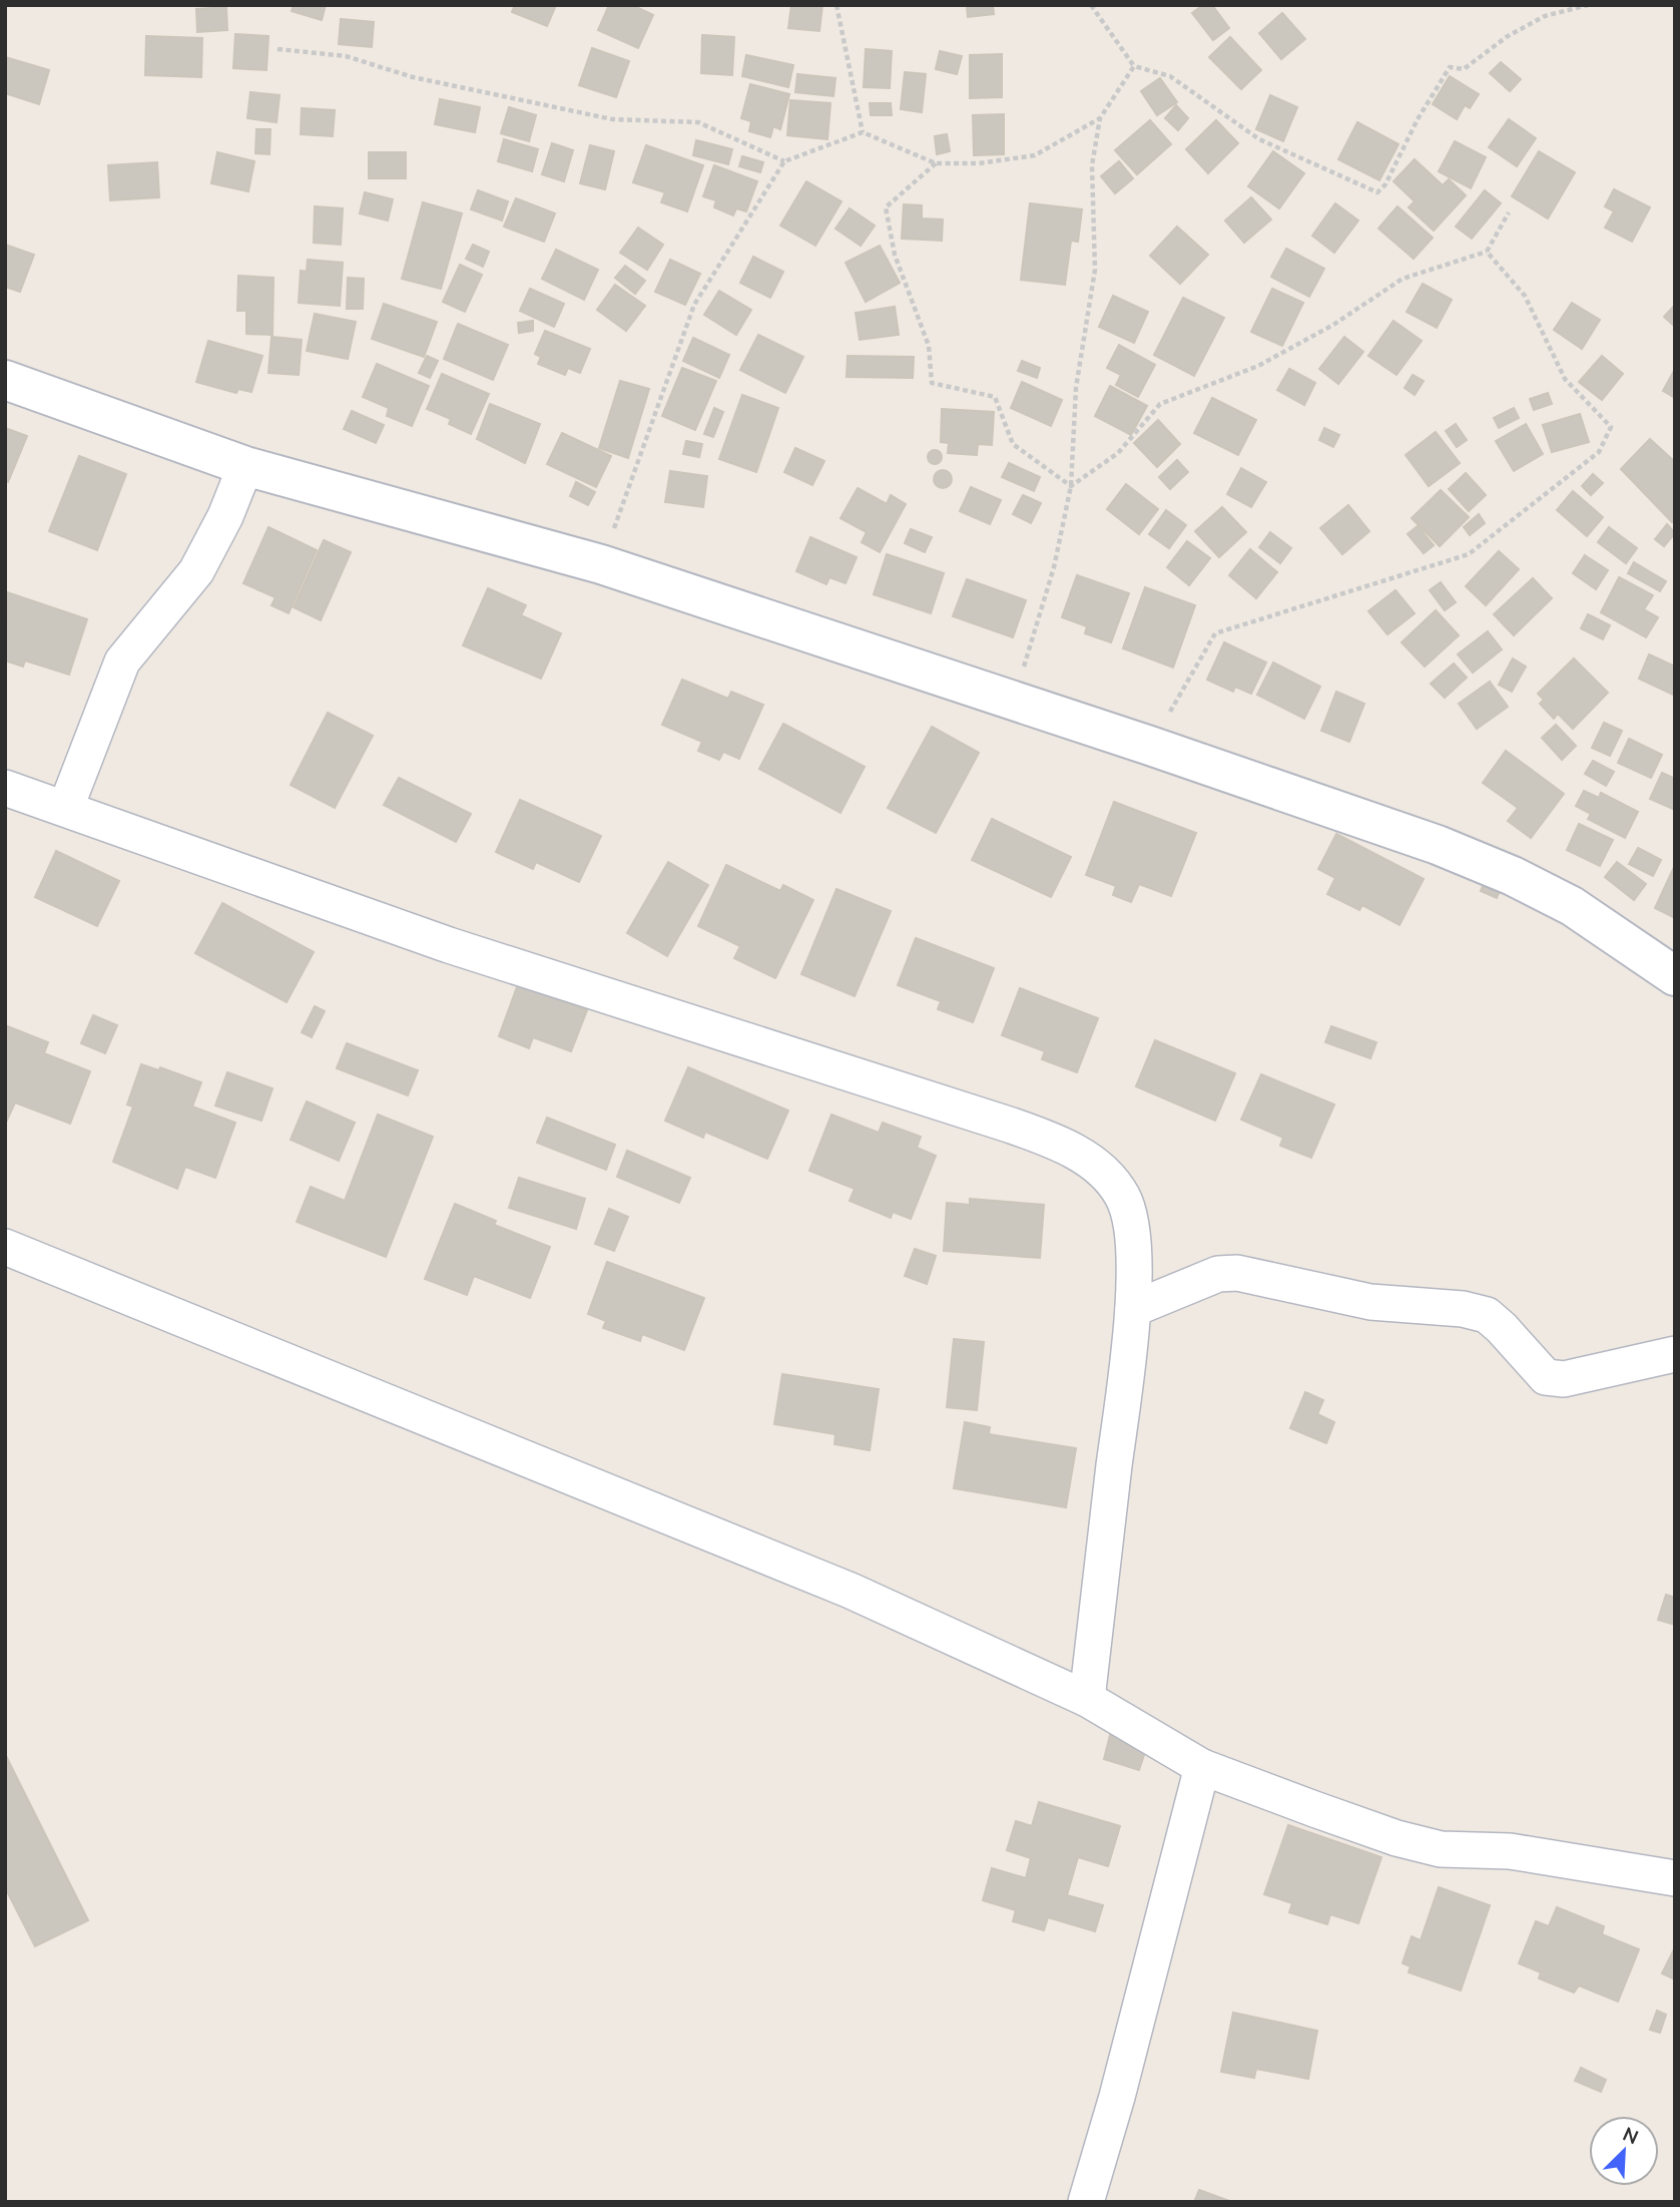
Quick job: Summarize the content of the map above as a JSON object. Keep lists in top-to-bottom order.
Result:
{
  "north": "top right"
}
